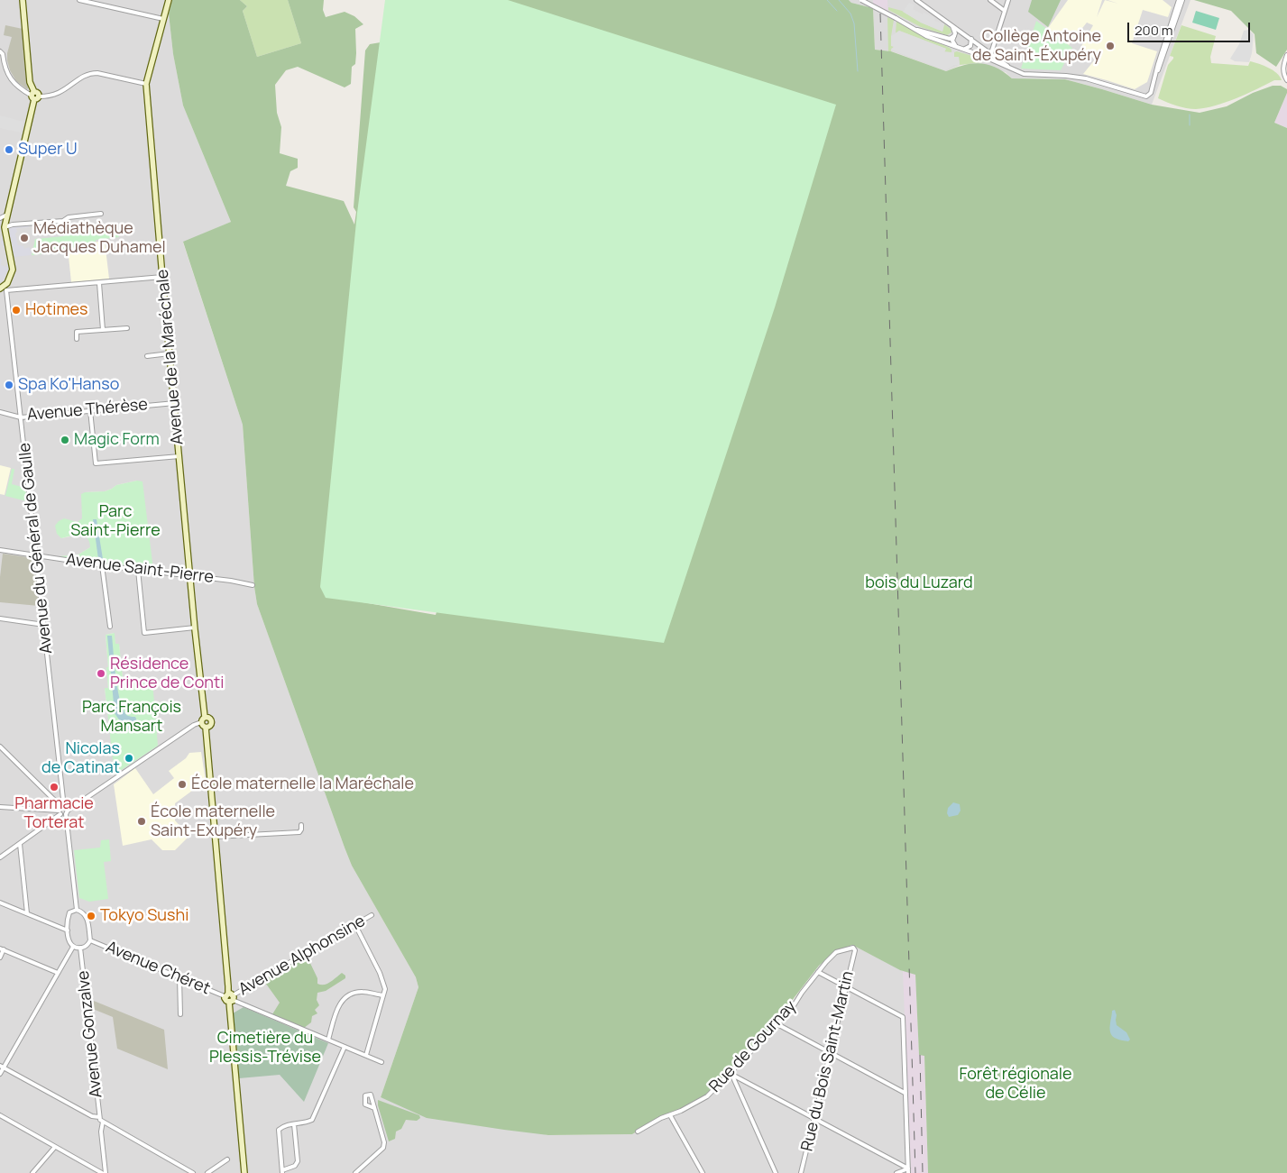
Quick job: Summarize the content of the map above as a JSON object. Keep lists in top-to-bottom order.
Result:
{
  "streets": {
    "street": [
      "Avenue de la Maréchale",
      "Avenue Thérèse",
      "Avenue du Général de Gaulle",
      "Avenue Saint-Pierre",
      "Avenue Alphonsine",
      "Avenue Chéret",
      "Avenue Gonzalve",
      "Rue de Gournay",
      "Rue du Bois Saint-Martin"
    ]
  },
  "crossings": [
    ["Avenue de la Maréchale", "Avenue Thérèse"],
    ["Avenue de la Maréchale", "Avenue Saint-Pierre"],
    ["Avenue Thérèse", "Avenue du Général de Gaulle"],
    ["Avenue du Général de Gaulle", "Avenue Saint-Pierre"],
    ["Avenue Alphonsine", "Avenue Chéret"],
    ["Rue de Gournay", "Rue du Bois Saint-Martin"]
  ],
  "parks": [
    "Parc Saint-Pierre",
    "bois du Luzard",
    "Parc François Mansart",
    "Cimetière du Plessis-Trévise",
    "Forêt régionale de Célie"
  ],
  "places": [
    "Collège Antoine de Saint-Éxupéry",
    "Super U",
    "Médiathèque Jacques Duhamel",
    "Hotimes",
    "Spa Ko'Hanso",
    "Magic Form",
    "Résidence Prince de Conti",
    "Nicolas de Catinat",
    "École maternelle la Maréchale",
    "Pharmacie Torterat",
    "École maternelle Saint-Exupéry",
    "Tokyo Sushi"
  ],
  "scale_bar": "200 m"
}
